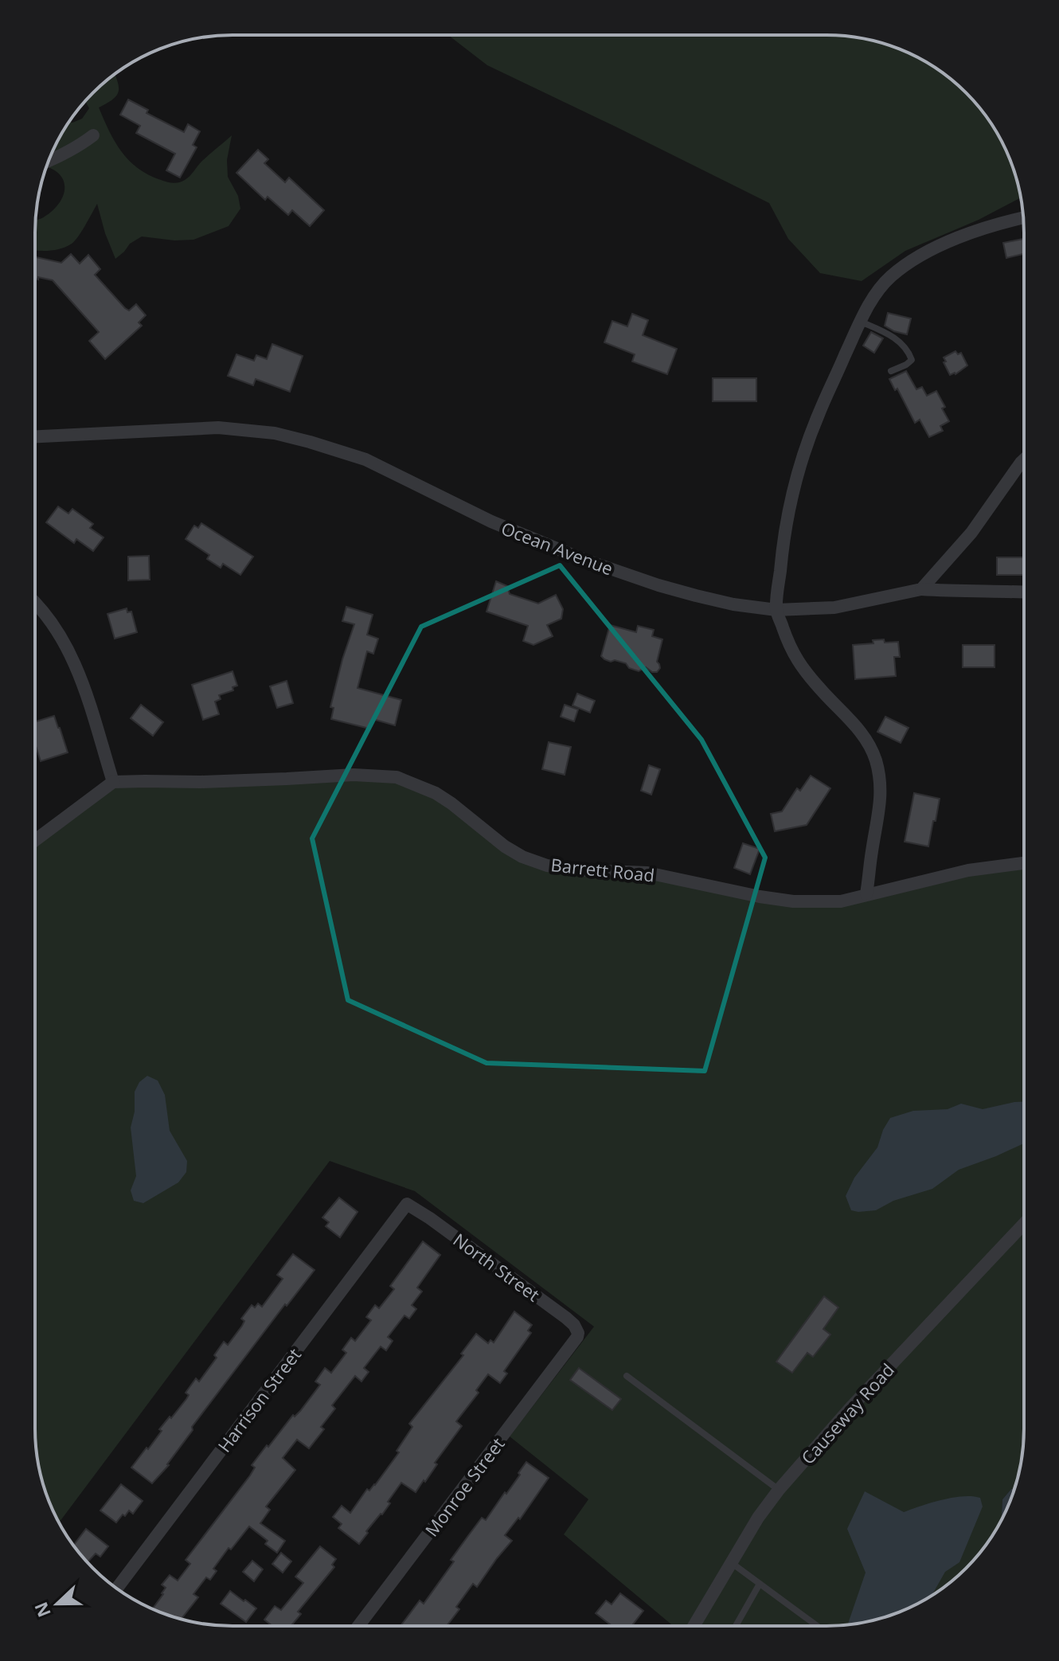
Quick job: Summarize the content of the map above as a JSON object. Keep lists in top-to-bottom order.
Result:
{
  "streets": {
    "street": [
      "Ocean Avenue",
      "Barrett Road",
      "North Street",
      "Harrison Street",
      "Causeway Road",
      "Monroe Street"
    ]
  },
  "crossings": [
    ["North Street", "Harrison Street"],
    ["North Street", "Monroe Street"]
  ],
  "north": "left"
}
